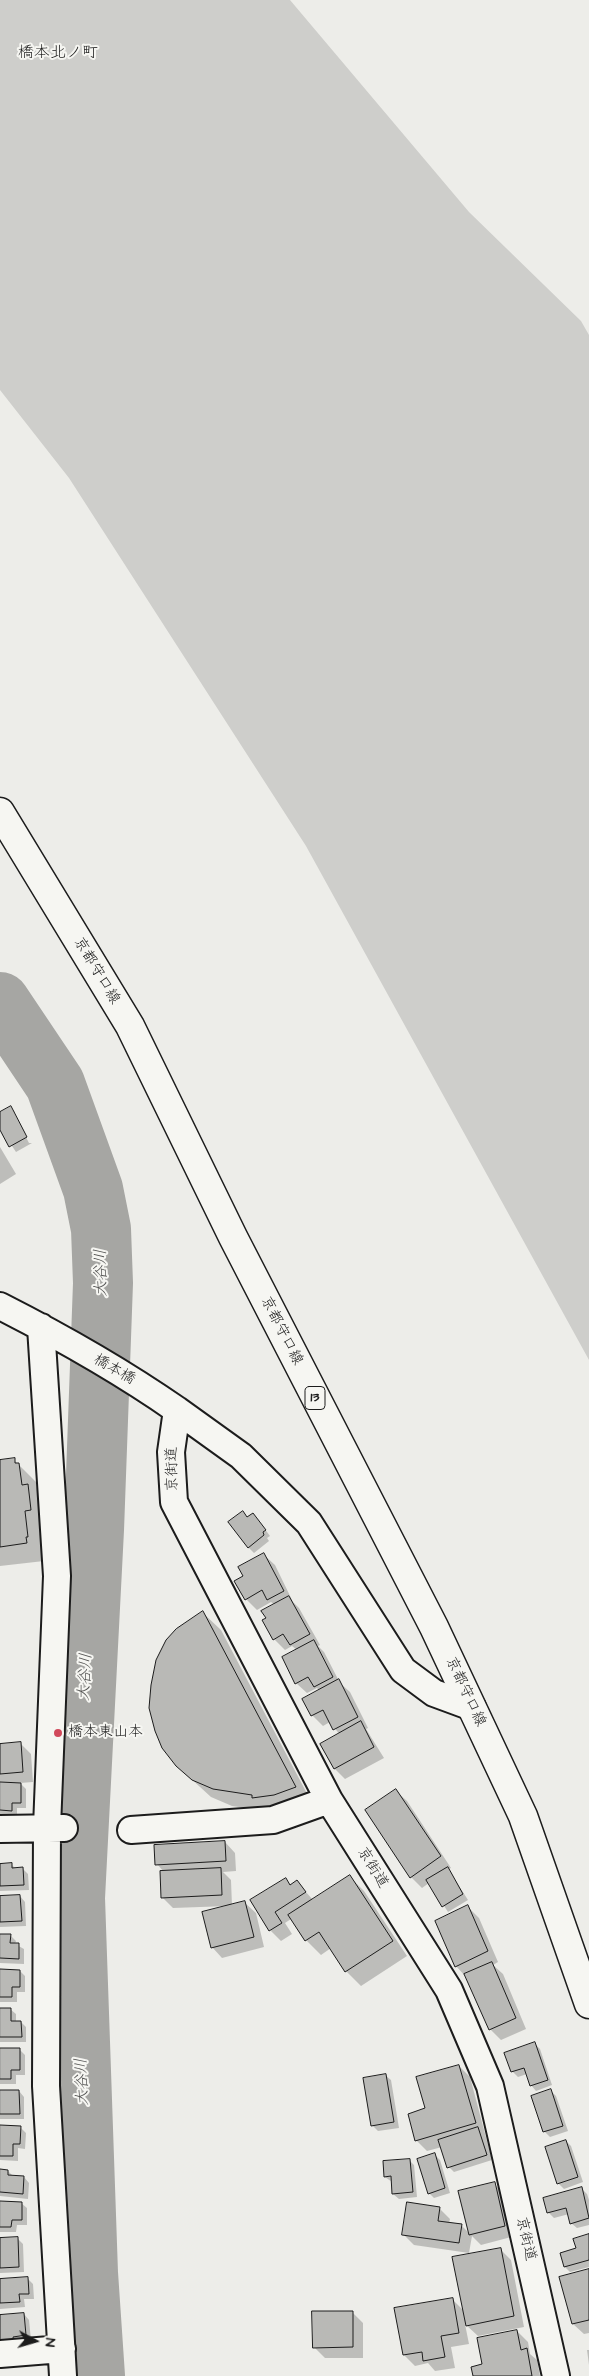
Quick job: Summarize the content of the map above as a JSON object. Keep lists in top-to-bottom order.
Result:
{
  "streets": {
    "main road": ["京都守口線", "13"],
    "street": ["橋本橋", "京街道"]
  },
  "crossings": [
    ["橋本橋", "京街道"]
  ],
  "districts": ["橋本北ノ町"],
  "water": ["大谷川"],
  "places": ["橋本東山本"],
  "north": "right"
}
